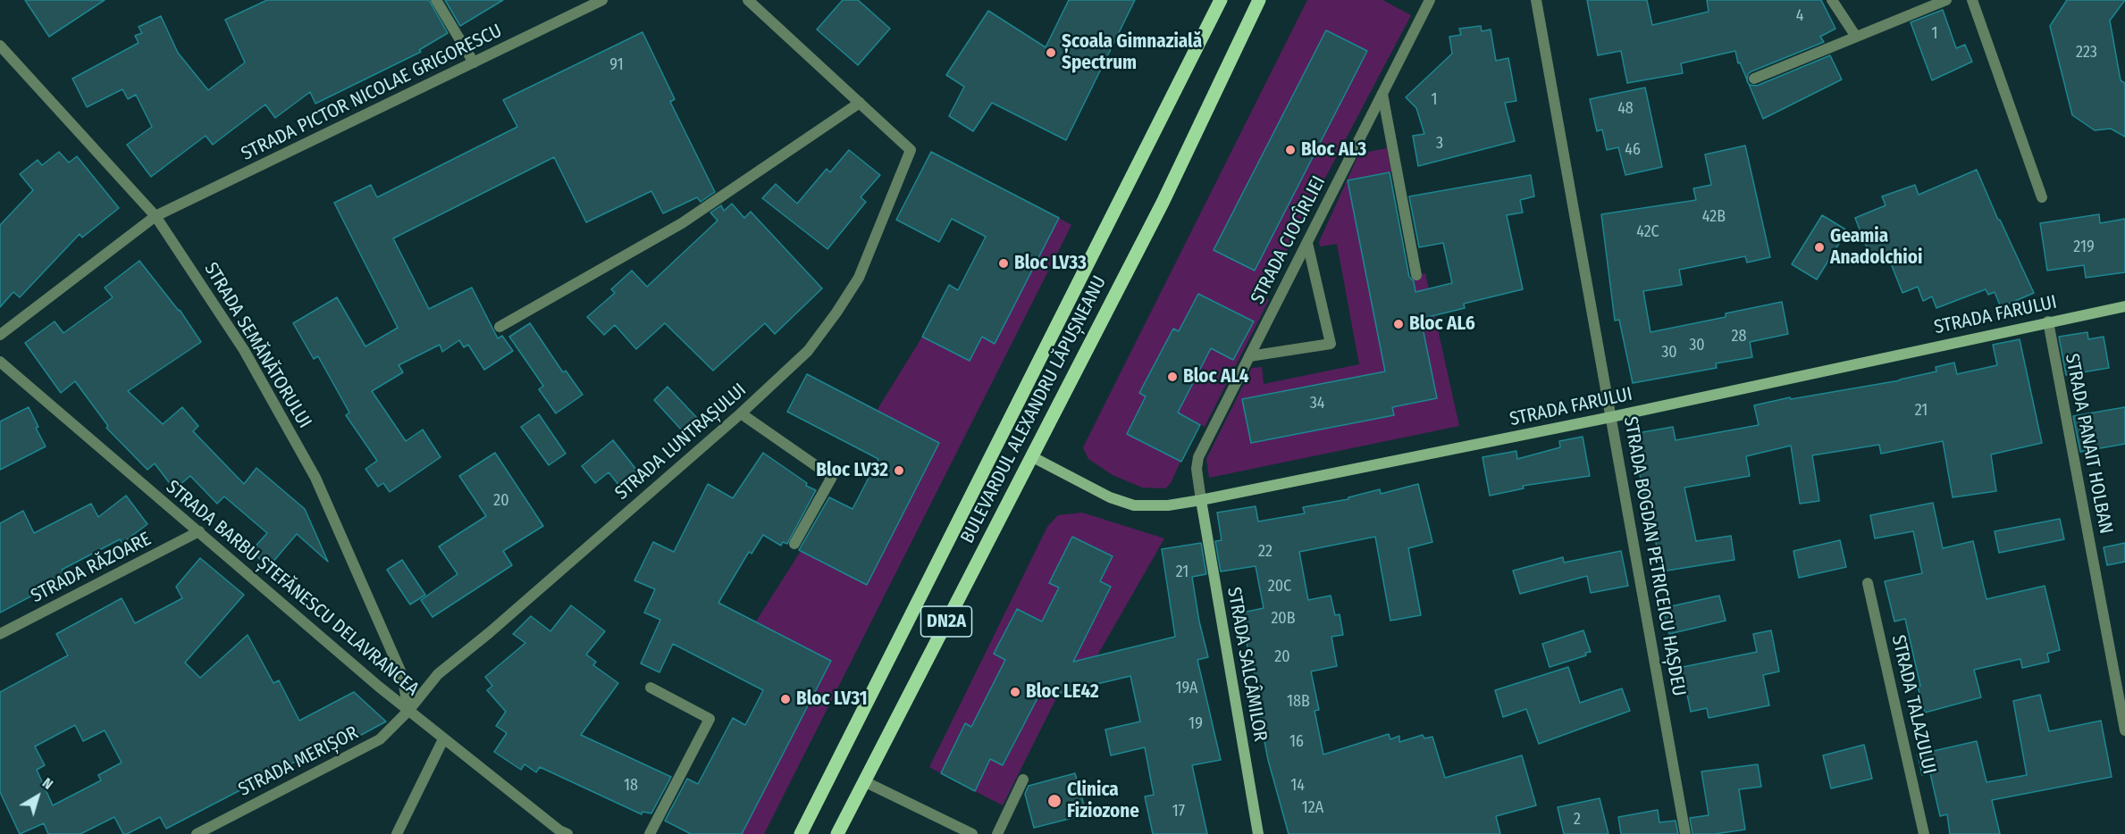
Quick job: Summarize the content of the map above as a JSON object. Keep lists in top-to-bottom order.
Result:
{
  "streets": {
    "main road": ["BULEVARDUL ALEXANDRU LĂPUȘNEANU", "DN2A"],
    "street": [
      "STRADA PICTOR NICOLAE GRIGORESCU",
      "STRADA CIOCÎRLIEI",
      "STRADA FARULUI",
      "STRADA SEMĂNĂTORULUI",
      "STRADA LUNTRAȘULUI",
      "STRADA PANAIT HOLBAN",
      "STRADA BOGDAN PETRICEICU HAȘDEU",
      "STRADA RĂZOARE",
      "STRADA BARBU ȘTEFĂNESCU DELAVRANCEA",
      "STRADA SALCÂMILOR",
      "STRADA TALAZULUI",
      "STRADA MERIȘOR"
    ]
  },
  "crossings": [
    ["STRADA PICTOR NICOLAE GRIGORESCU", "STRADA SEMĂNĂTORULUI"],
    ["STRADA CIOCÎRLIEI", "STRADA FARULUI"],
    ["STRADA CIOCÎRLIEI", "STRADA SALCÂMILOR"],
    ["STRADA FARULUI", "BULEVARDUL ALEXANDRU LĂPUȘNEANU"],
    ["STRADA FARULUI", "STRADA PANAIT HOLBAN"],
    ["STRADA FARULUI", "STRADA BOGDAN PETRICEICU HAȘDEU"],
    ["STRADA FARULUI", "STRADA SALCÂMILOR"],
    ["STRADA SEMĂNĂTORULUI", "STRADA LUNTRAȘULUI"],
    ["STRADA SEMĂNĂTORULUI", "STRADA BARBU ȘTEFĂNESCU DELAVRANCEA"],
    ["STRADA SEMĂNĂTORULUI", "STRADA MERIȘOR"],
    ["STRADA LUNTRAȘULUI", "STRADA BARBU ȘTEFĂNESCU DELAVRANCEA"],
    ["STRADA LUNTRAȘULUI", "STRADA MERIȘOR"],
    ["STRADA RĂZOARE", "STRADA BARBU ȘTEFĂNESCU DELAVRANCEA"],
    ["STRADA BARBU ȘTEFĂNESCU DELAVRANCEA", "STRADA MERIȘOR"]
  ],
  "places": [
    "Școala Gimnazială Spectrum",
    "Bloc AL3",
    "Geamia Anadolchioi",
    "Bloc LV33",
    "Bloc AL6",
    "Bloc AL4",
    "Bloc LV32",
    "Bloc LE42",
    "Bloc LV31",
    "Clinica Fiziozone"
  ],
  "house_numbers": [
    "4",
    "1",
    "223",
    "91",
    "1",
    "48",
    "3",
    "46",
    "42B",
    "42C",
    "219",
    "28",
    "30",
    "30",
    "34",
    "21",
    "20",
    "22",
    "21",
    "20C",
    "20B",
    "20",
    "19A",
    "18B",
    "19",
    "16",
    "18",
    "14",
    "12A",
    "17",
    "2"
  ],
  "north": "top right"
}
